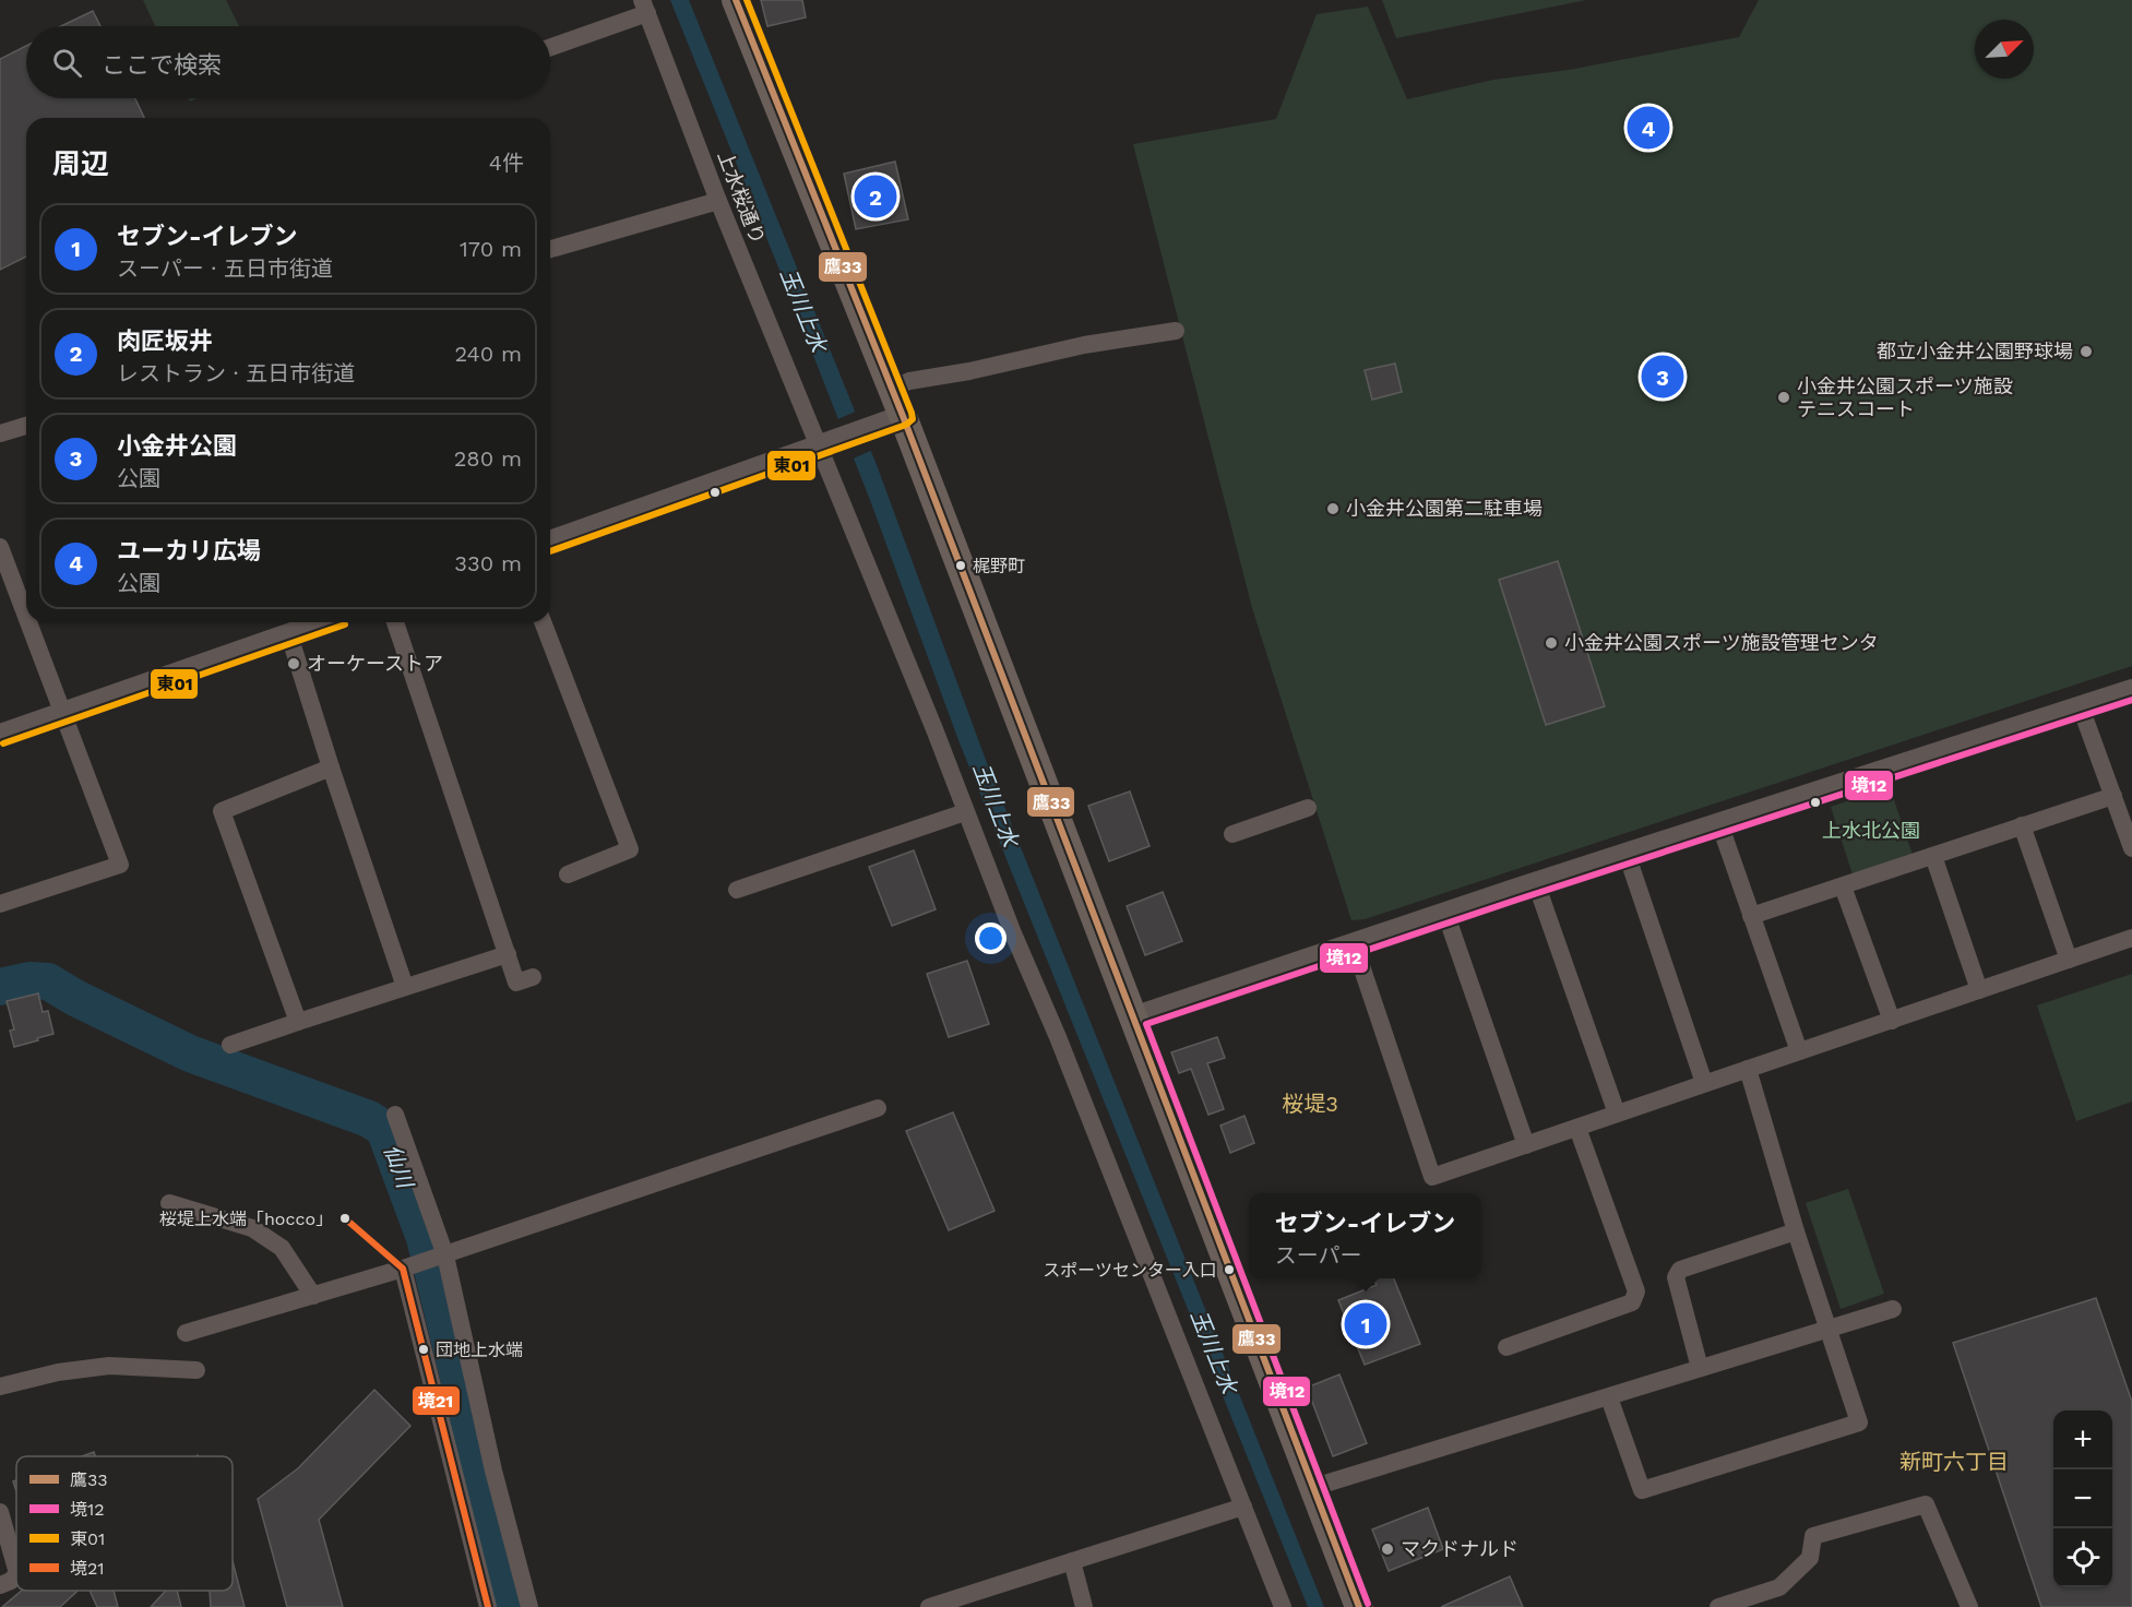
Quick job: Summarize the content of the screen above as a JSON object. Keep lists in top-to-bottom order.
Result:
{
  "streets": {
    "street": ["上水桜通り"]
  },
  "districts": ["桜堤3", "新町六丁目"],
  "water": ["玉川上水", "仙川"],
  "parks": ["上水北公園"],
  "places": [
    "都立小金井公園野球場",
    "小金井公園スポーツ施設 テニスコート",
    "小金井公園第二駐車場",
    "梶野町",
    "小金井公園スポーツ施設管理センタ",
    "オーケーストア",
    "桜堤上水端「hocco」",
    "スポーツセンター入口",
    "団地上水端",
    "マクドナルド"
  ],
  "lines": [
    "transit line 鷹33",
    "transit line 東01",
    "transit line 境12",
    "transit line 境21"
  ],
  "legend": [
    "鷹33",
    "境12",
    "東01",
    "境21"
  ],
  "north": "top right",
  "page": {
    "search": "ここで検索",
    "pins": [
      "4",
      "2",
      "3",
      "1"
    ],
    "heading": ["周辺", "4件"],
    "list": [
      {
        "mark": "1",
        "name": "セブン-イレブン",
        "note": "スーパー · 五日市街道",
        "value": "170 m"
      },
      {
        "mark": "2",
        "name": "肉匠坂井",
        "note": "レストラン · 五日市街道",
        "value": "240 m"
      },
      {
        "mark": "3",
        "name": "小金井公園",
        "note": "公園",
        "value": "280 m"
      },
      {
        "mark": "4",
        "name": "ユーカリ広場",
        "note": "公園",
        "value": "330 m"
      }
    ],
    "popup": ["セブン-イレブン", "スーパー"],
    "map_buttons": ["+", "−"]
  }
}
